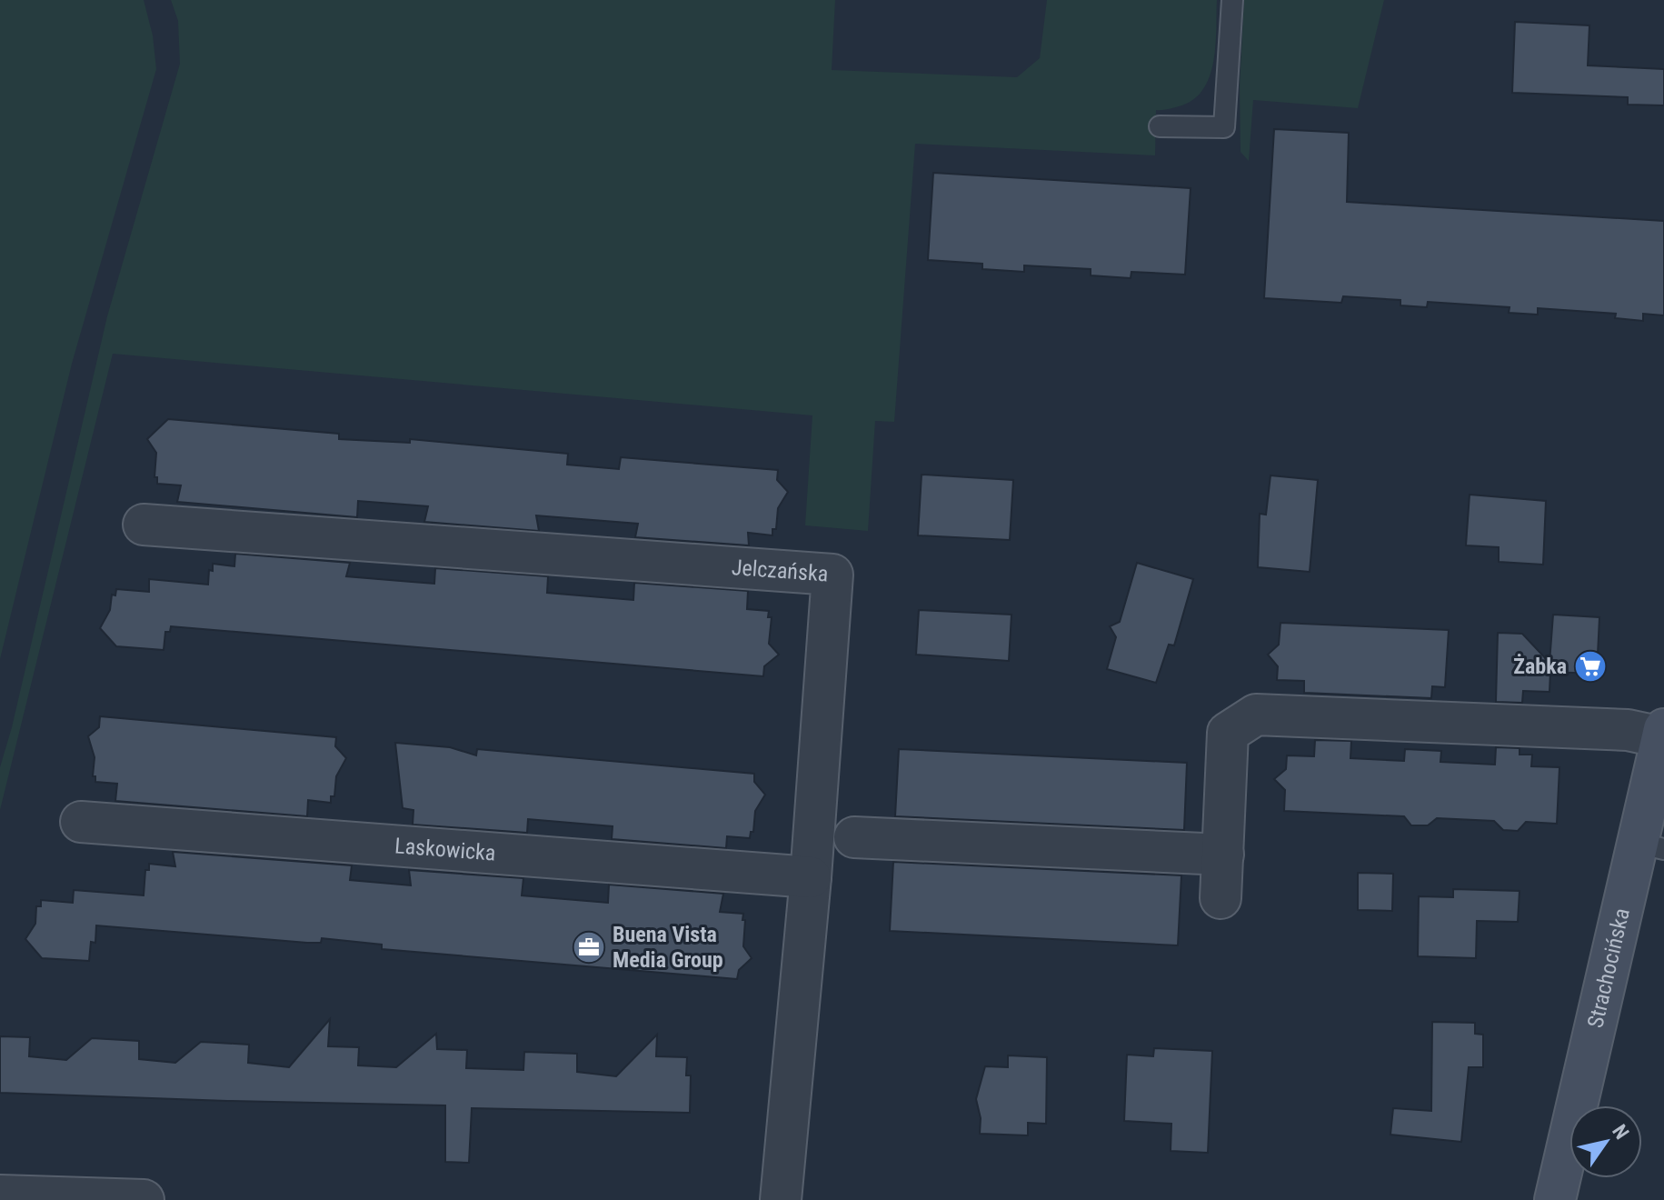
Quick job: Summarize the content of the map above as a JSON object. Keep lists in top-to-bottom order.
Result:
{
  "streets": {
    "main road": ["Strachocińska"],
    "street": ["Jelczańska", "Laskowicka"]
  },
  "crossings": [
    ["Jelczańska", "Laskowicka"]
  ],
  "places": {
    "supermarket": ["Żabka"],
    "office": ["Buena Vista Media Group"]
  },
  "north": "top right"
}
